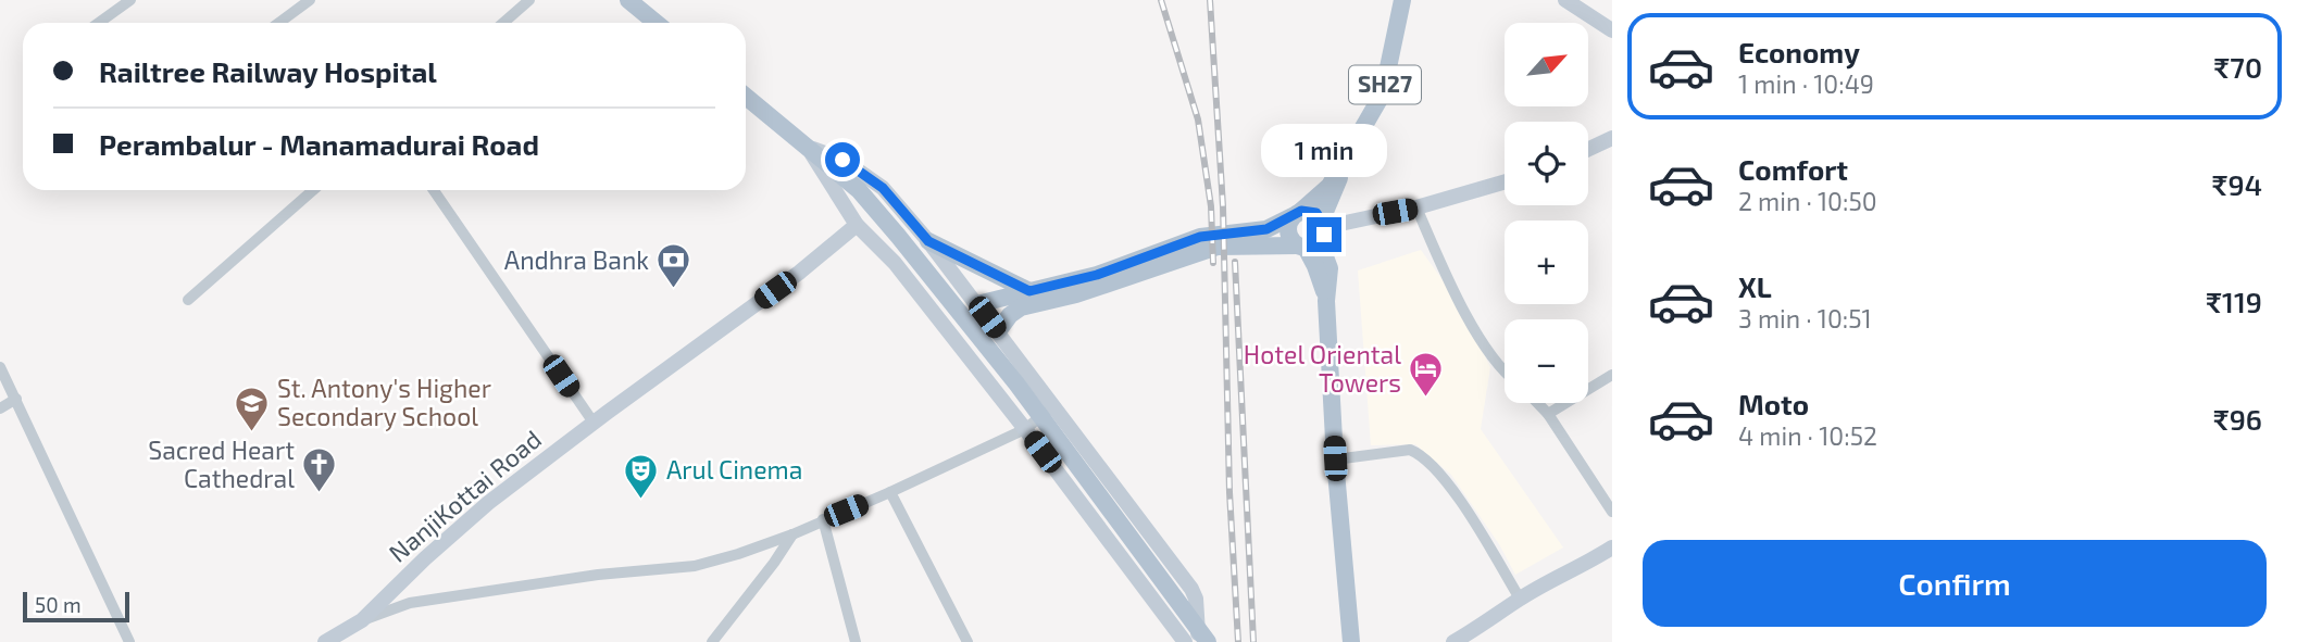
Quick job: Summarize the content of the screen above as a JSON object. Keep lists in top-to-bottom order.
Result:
{
  "streets": {
    "main road": ["SH27"],
    "street": ["NanjiKottai Road"]
  },
  "places": {
    "bank": ["Andhra Bank"],
    "hotel": ["Hotel Oriental Towers"],
    "school or university": ["St. Antony's Higher Secondary School"],
    "church": ["Sacred Heart Cathedral"],
    "theatre": ["Arul Cinema"]
  },
  "scale_bar": "50 m",
  "north": "top right",
  "page": {
    "list": [
      {
        "name": "Economy",
        "note": "1 min · 10:49",
        "value": "₹70"
      },
      {
        "name": "Comfort",
        "note": "2 min · 10:50",
        "value": "₹94"
      },
      {
        "name": "XL",
        "note": "3 min · 10:51",
        "value": "₹119"
      },
      {
        "name": "Moto",
        "note": "4 min · 10:52",
        "value": "₹96"
      }
    ],
    "map_buttons": ["+", "−"],
    "banner": ["Railtree Railway Hospital", "Perambalur - Manamadurai Road"],
    "bubble": "1 min",
    "buttons": "Confirm",
    "scale": "50 m"
  }
}
